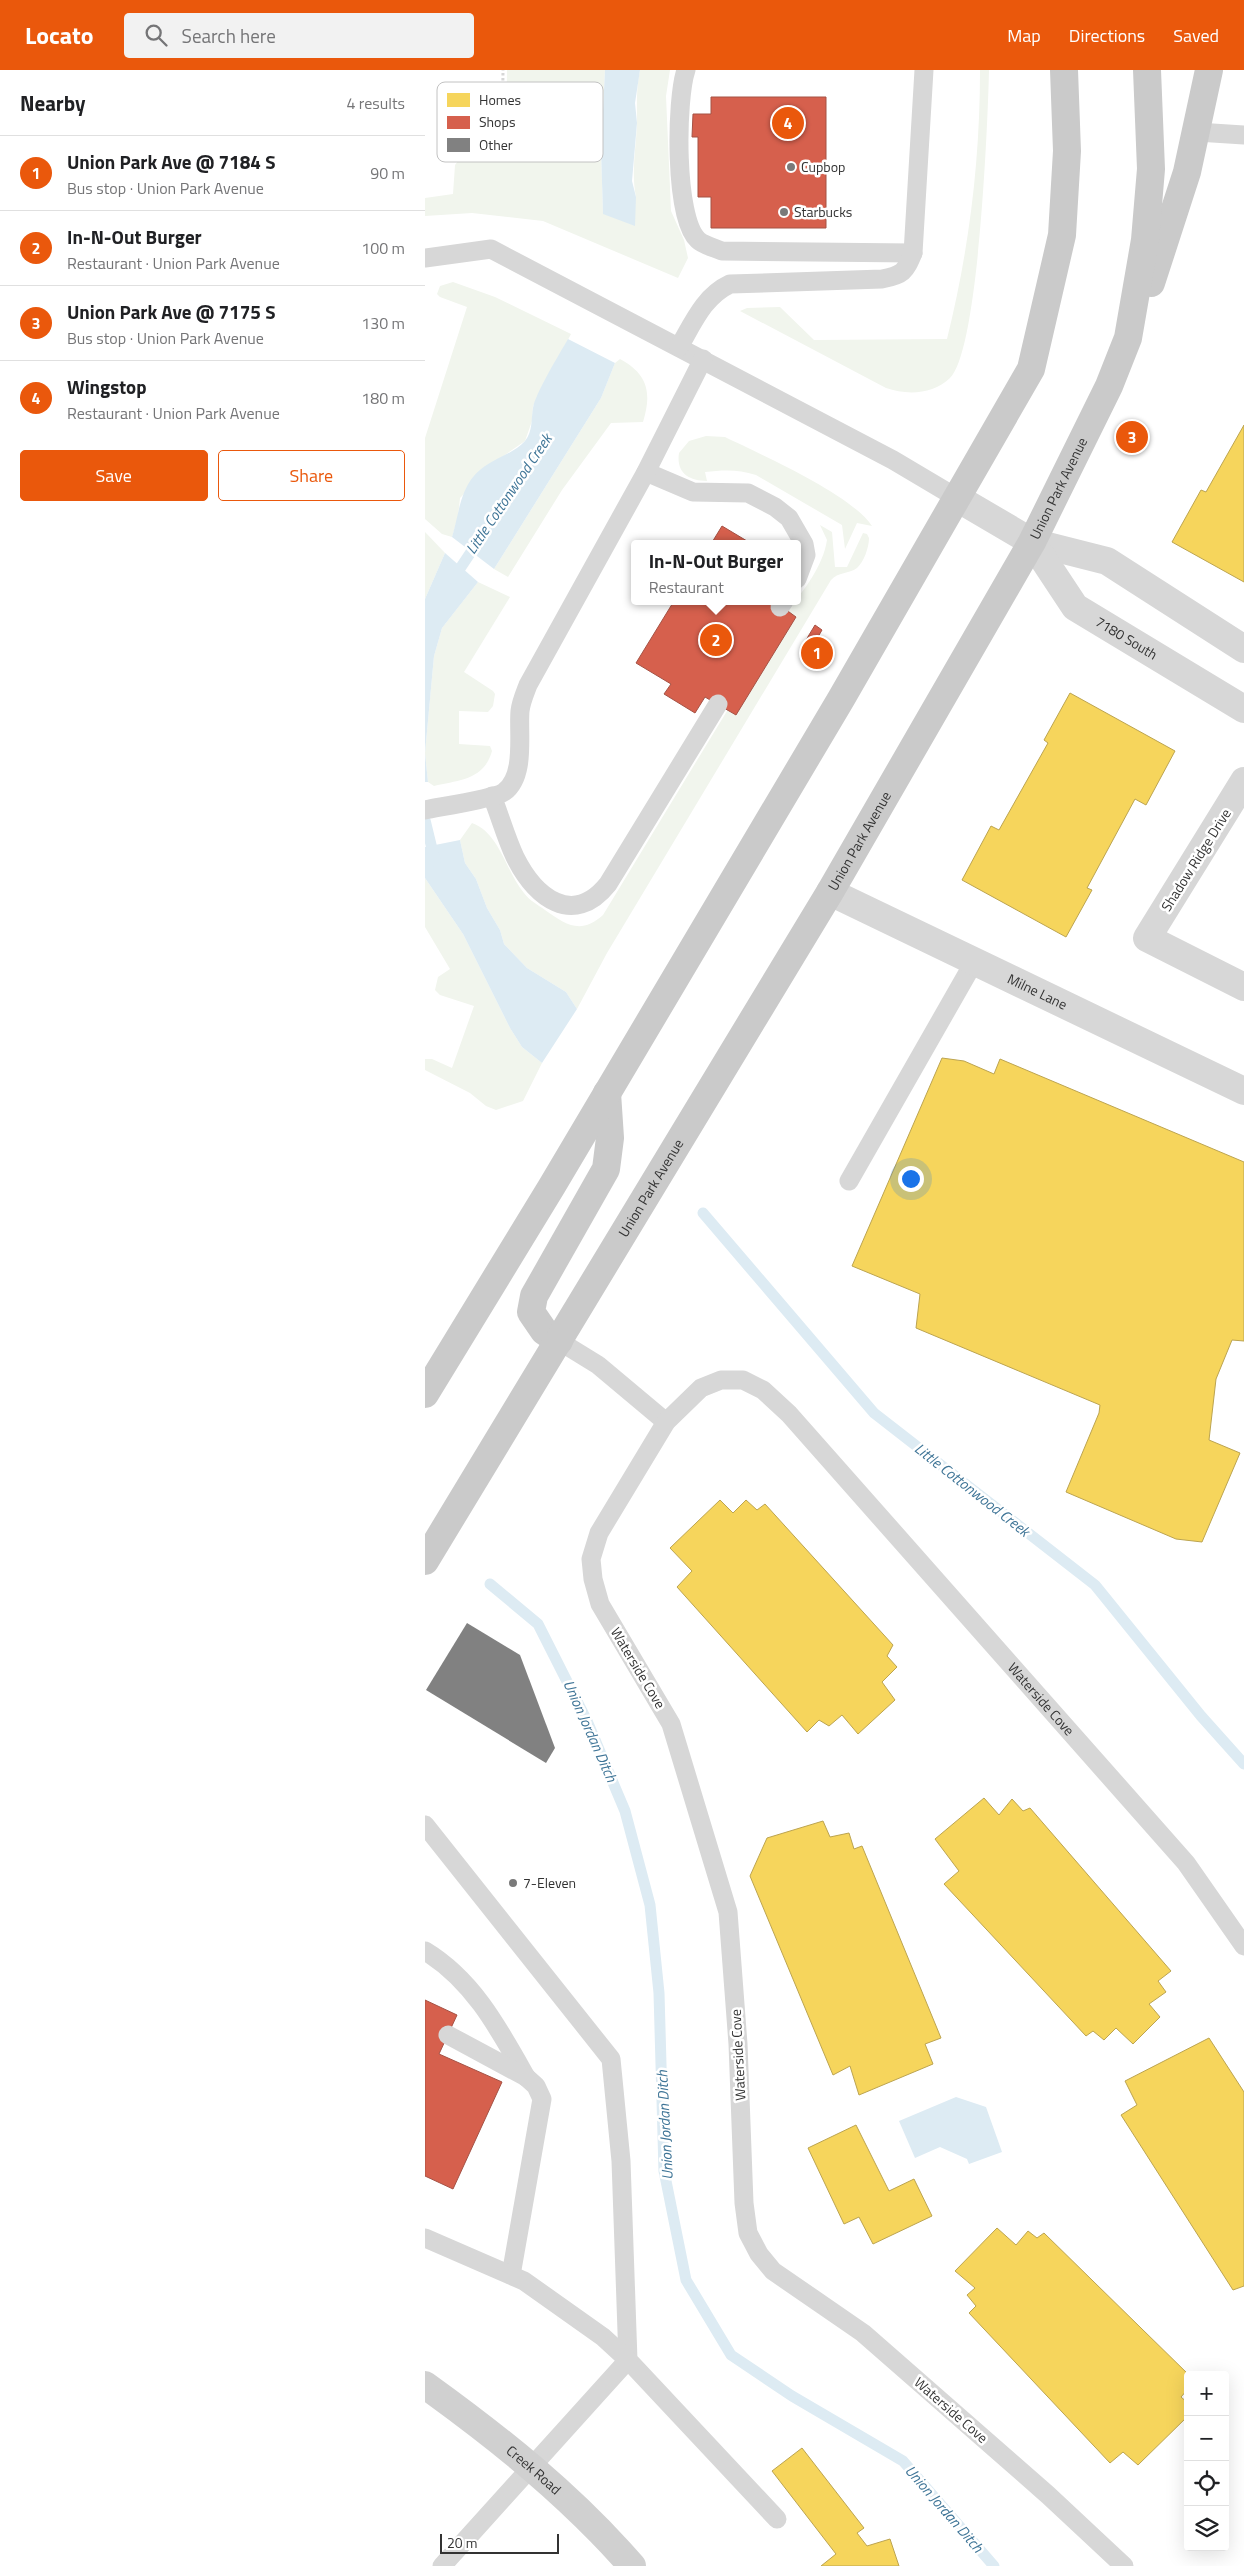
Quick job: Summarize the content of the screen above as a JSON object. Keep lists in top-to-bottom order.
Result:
{
  "streets": {
    "main road": ["Union Park Avenue"],
    "street": [
      "7180 South",
      "Shadow Ridge Drive",
      "Milne Lane",
      "Creek Road"
    ],
    "lane": ["Waterside Cove"]
  },
  "crossings": [
    ["Union Park Avenue", "7180 South"],
    ["Union Park Avenue", "Milne Lane"]
  ],
  "water": ["Little Cottonwood Creek", "Union Jordan Ditch"],
  "places": ["Cupbop", "Starbucks", "7-Eleven"],
  "legend": ["Homes", "Shops", "Other"],
  "scale_bar": "20 m",
  "page": {
    "header": "Locato",
    "search": "Search here",
    "nav": ["Map", "Directions", "Saved"],
    "heading": ["Nearby", "4 results"],
    "pins": [
      "4",
      "3",
      "2",
      "1"
    ],
    "list": [
      {
        "mark": "1",
        "name": "Union Park Ave @ 7184 S",
        "note": "Bus stop · Union Park Avenue",
        "value": "90 m"
      },
      {
        "mark": "2",
        "name": "In-N-Out Burger",
        "note": "Restaurant · Union Park Avenue",
        "value": "100 m"
      },
      {
        "mark": "3",
        "name": "Union Park Ave @ 7175 S",
        "note": "Bus stop · Union Park Avenue",
        "value": "130 m"
      },
      {
        "mark": "4",
        "name": "Wingstop",
        "note": "Restaurant · Union Park Avenue",
        "value": "180 m"
      }
    ],
    "buttons": ["Save", "Share"],
    "popup": ["In-N-Out Burger", "Restaurant"],
    "map_buttons": ["+", "−"],
    "scale": "20 m"
  }
}
